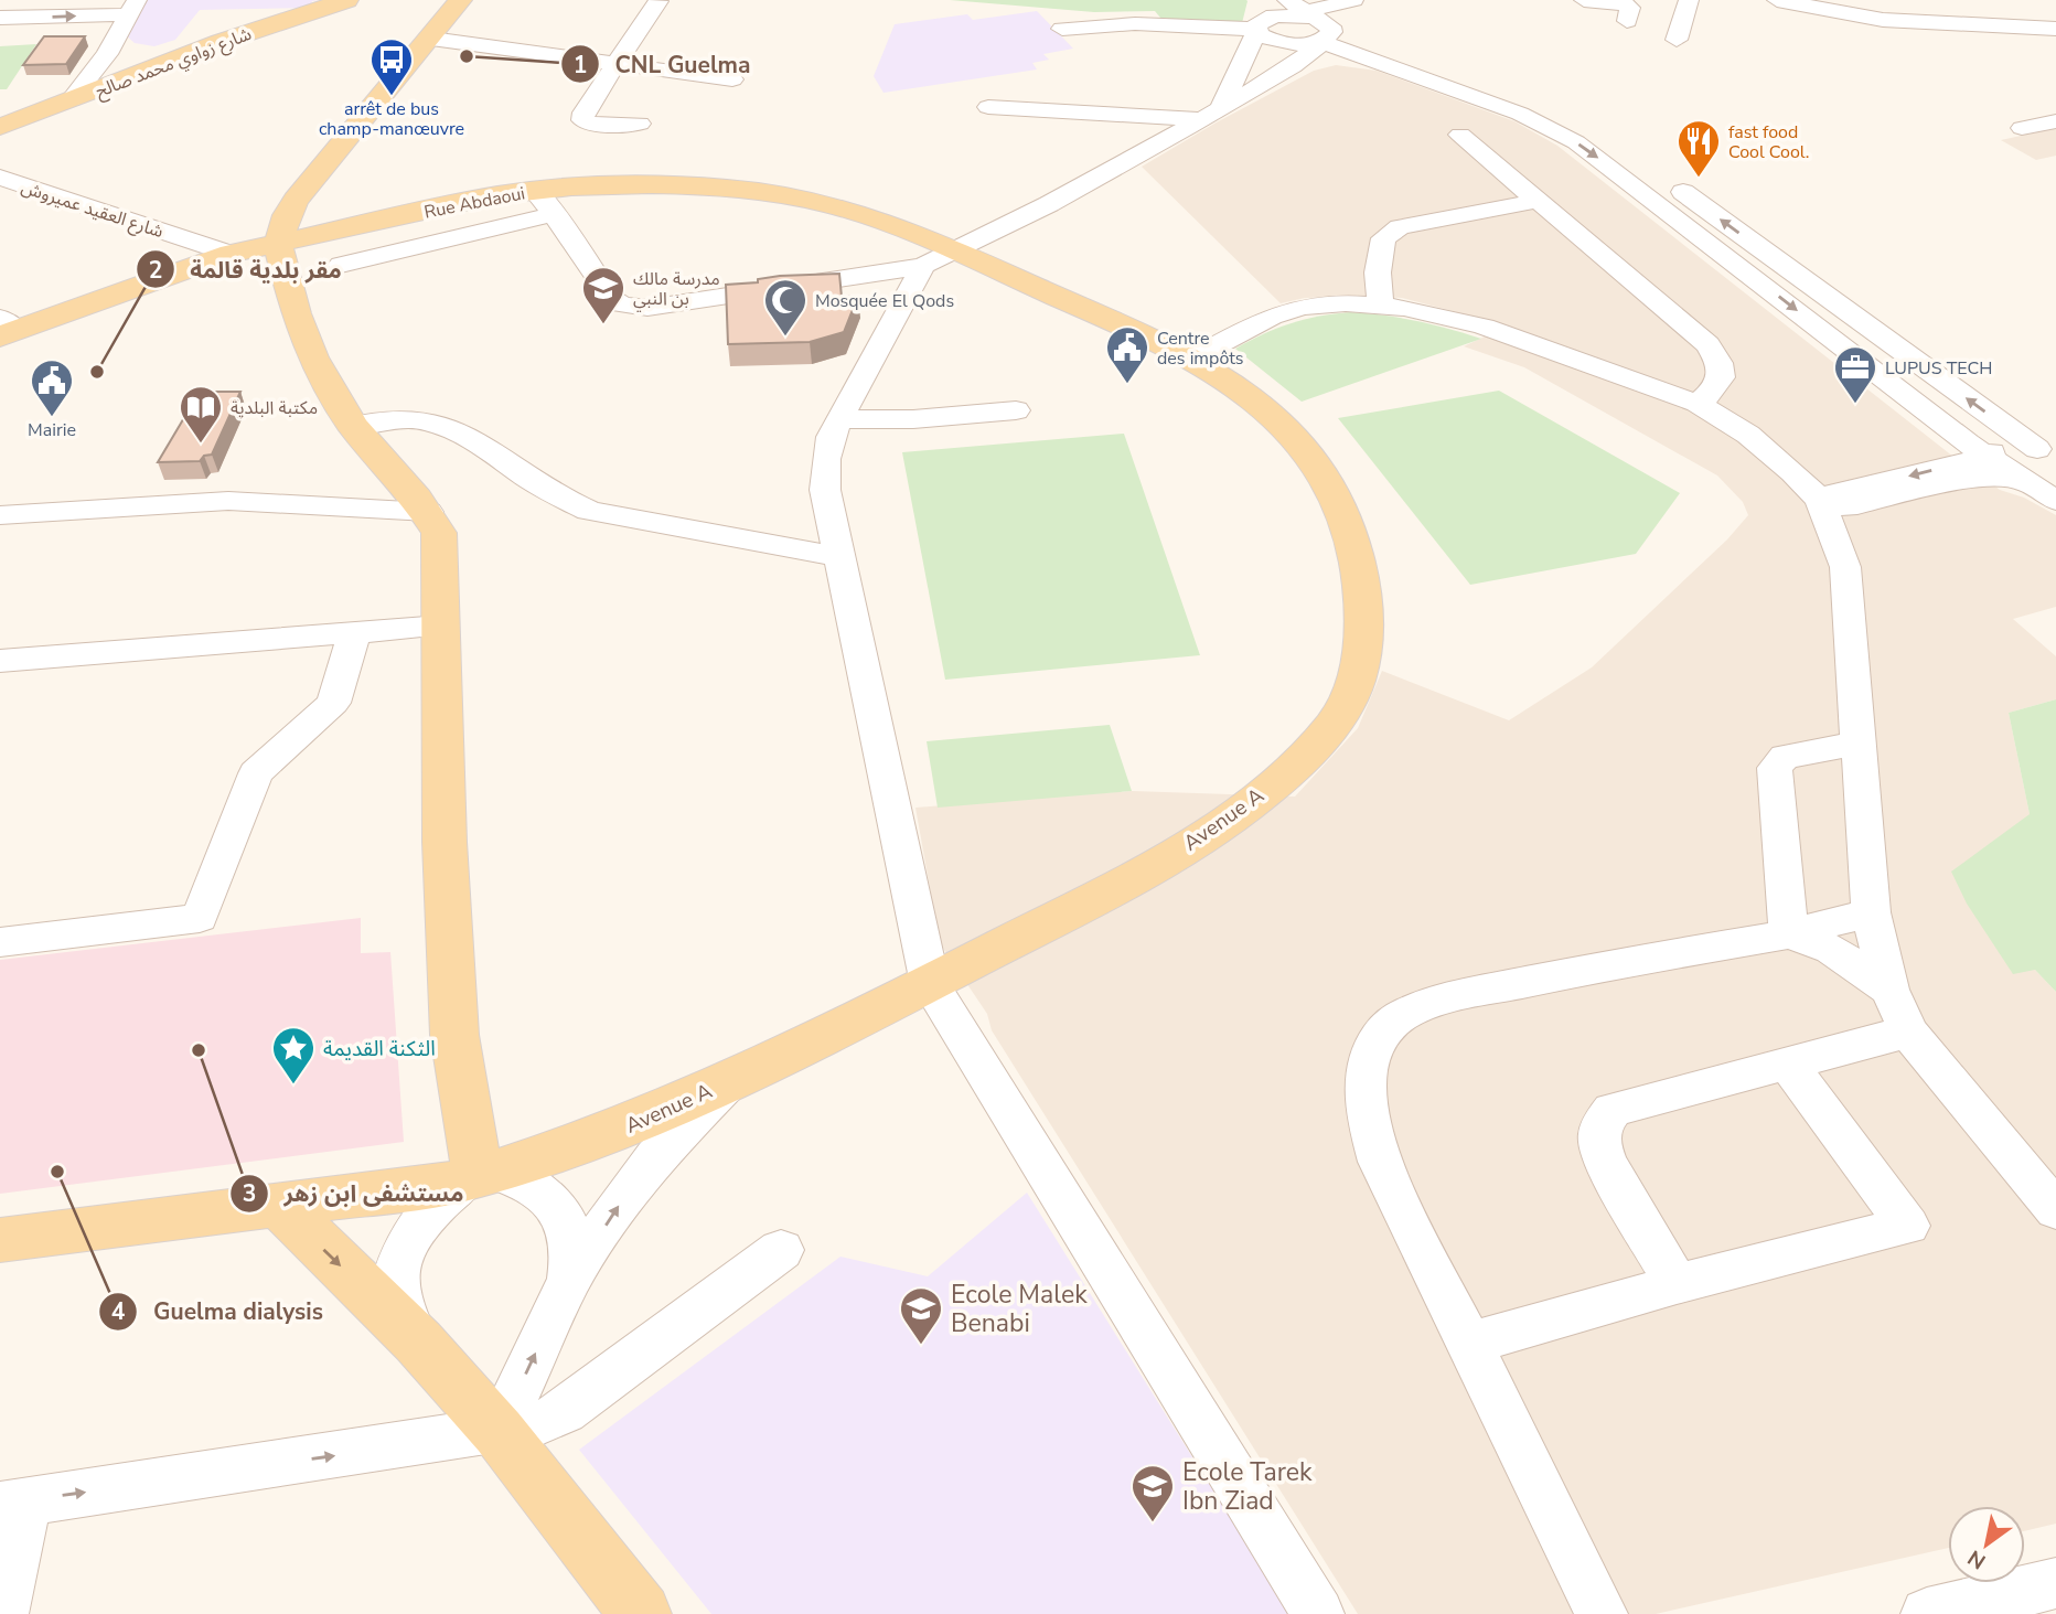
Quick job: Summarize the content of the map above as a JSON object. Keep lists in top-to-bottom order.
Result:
{
  "streets": {
    "main road": ["شارع زواوي محمد صالح", "Rue Abdaoui", "Avenue A"],
    "street": ["شارع العقيد عميروش"]
  },
  "crossings": [
    ["Rue Abdaoui", "شارع العقيد عميروش"],
    ["Rue Abdaoui", "Avenue A"]
  ],
  "places": {
    "other": [
      "CNL Guelma",
      "مقر بلدية قالمة",
      "مستشفى ابن زهر",
      "Guelma dialysis"
    ],
    "bus stop": ["arrêt de bus champ-manœuvre"],
    "restaurant": ["fast food Cool Cool."],
    "school or university": ["مدرسة مالك بن النبي", "Ecole Malek Benabi", "Ecole Tarek Ibn Ziad"],
    "mosque": ["Mosquée El Qods"],
    "public building": ["Centre des impôts", "Mairie"],
    "office": ["LUPUS TECH"],
    "library": ["مكتبة البلدية"],
    "place": ["الثكنة القديمة"]
  },
  "north": "bottom left"
}
